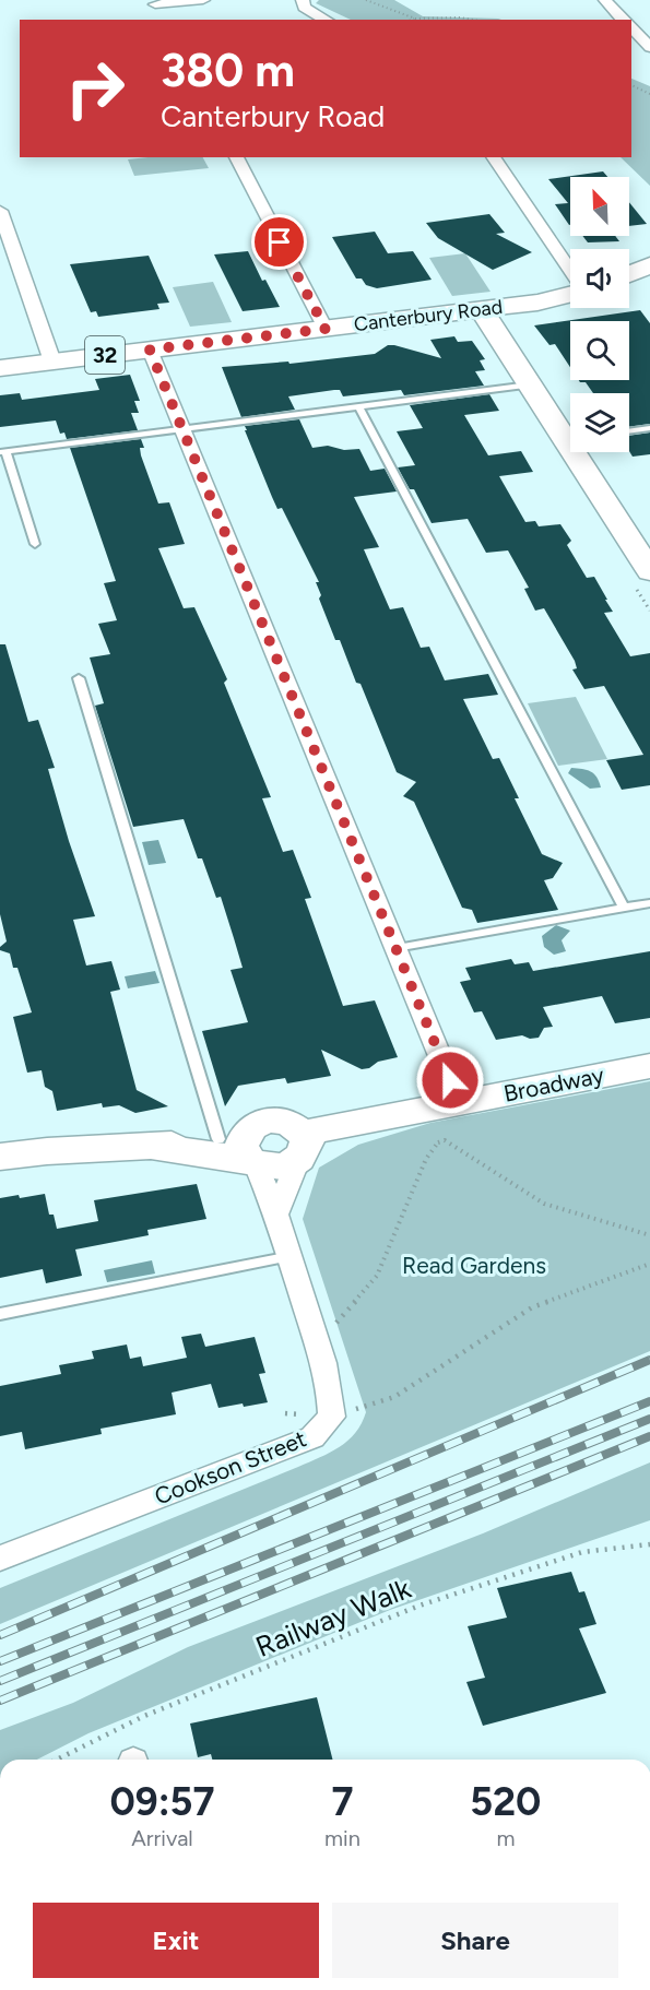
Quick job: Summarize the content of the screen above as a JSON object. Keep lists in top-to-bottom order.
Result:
{
  "streets": {
    "main road": ["Canterbury Road", "32"],
    "street": ["Broadway", "Cookson Street"],
    "path": ["Railway Walk"]
  },
  "parks": ["Read Gardens"],
  "north": "top left",
  "page": {
    "turn": ["380 m", "Canterbury Road"],
    "eta": [
      "09:57",
      "Arrival",
      "7",
      "min",
      "520",
      "m"
    ],
    "buttons": ["Exit", "Share"]
  }
}
